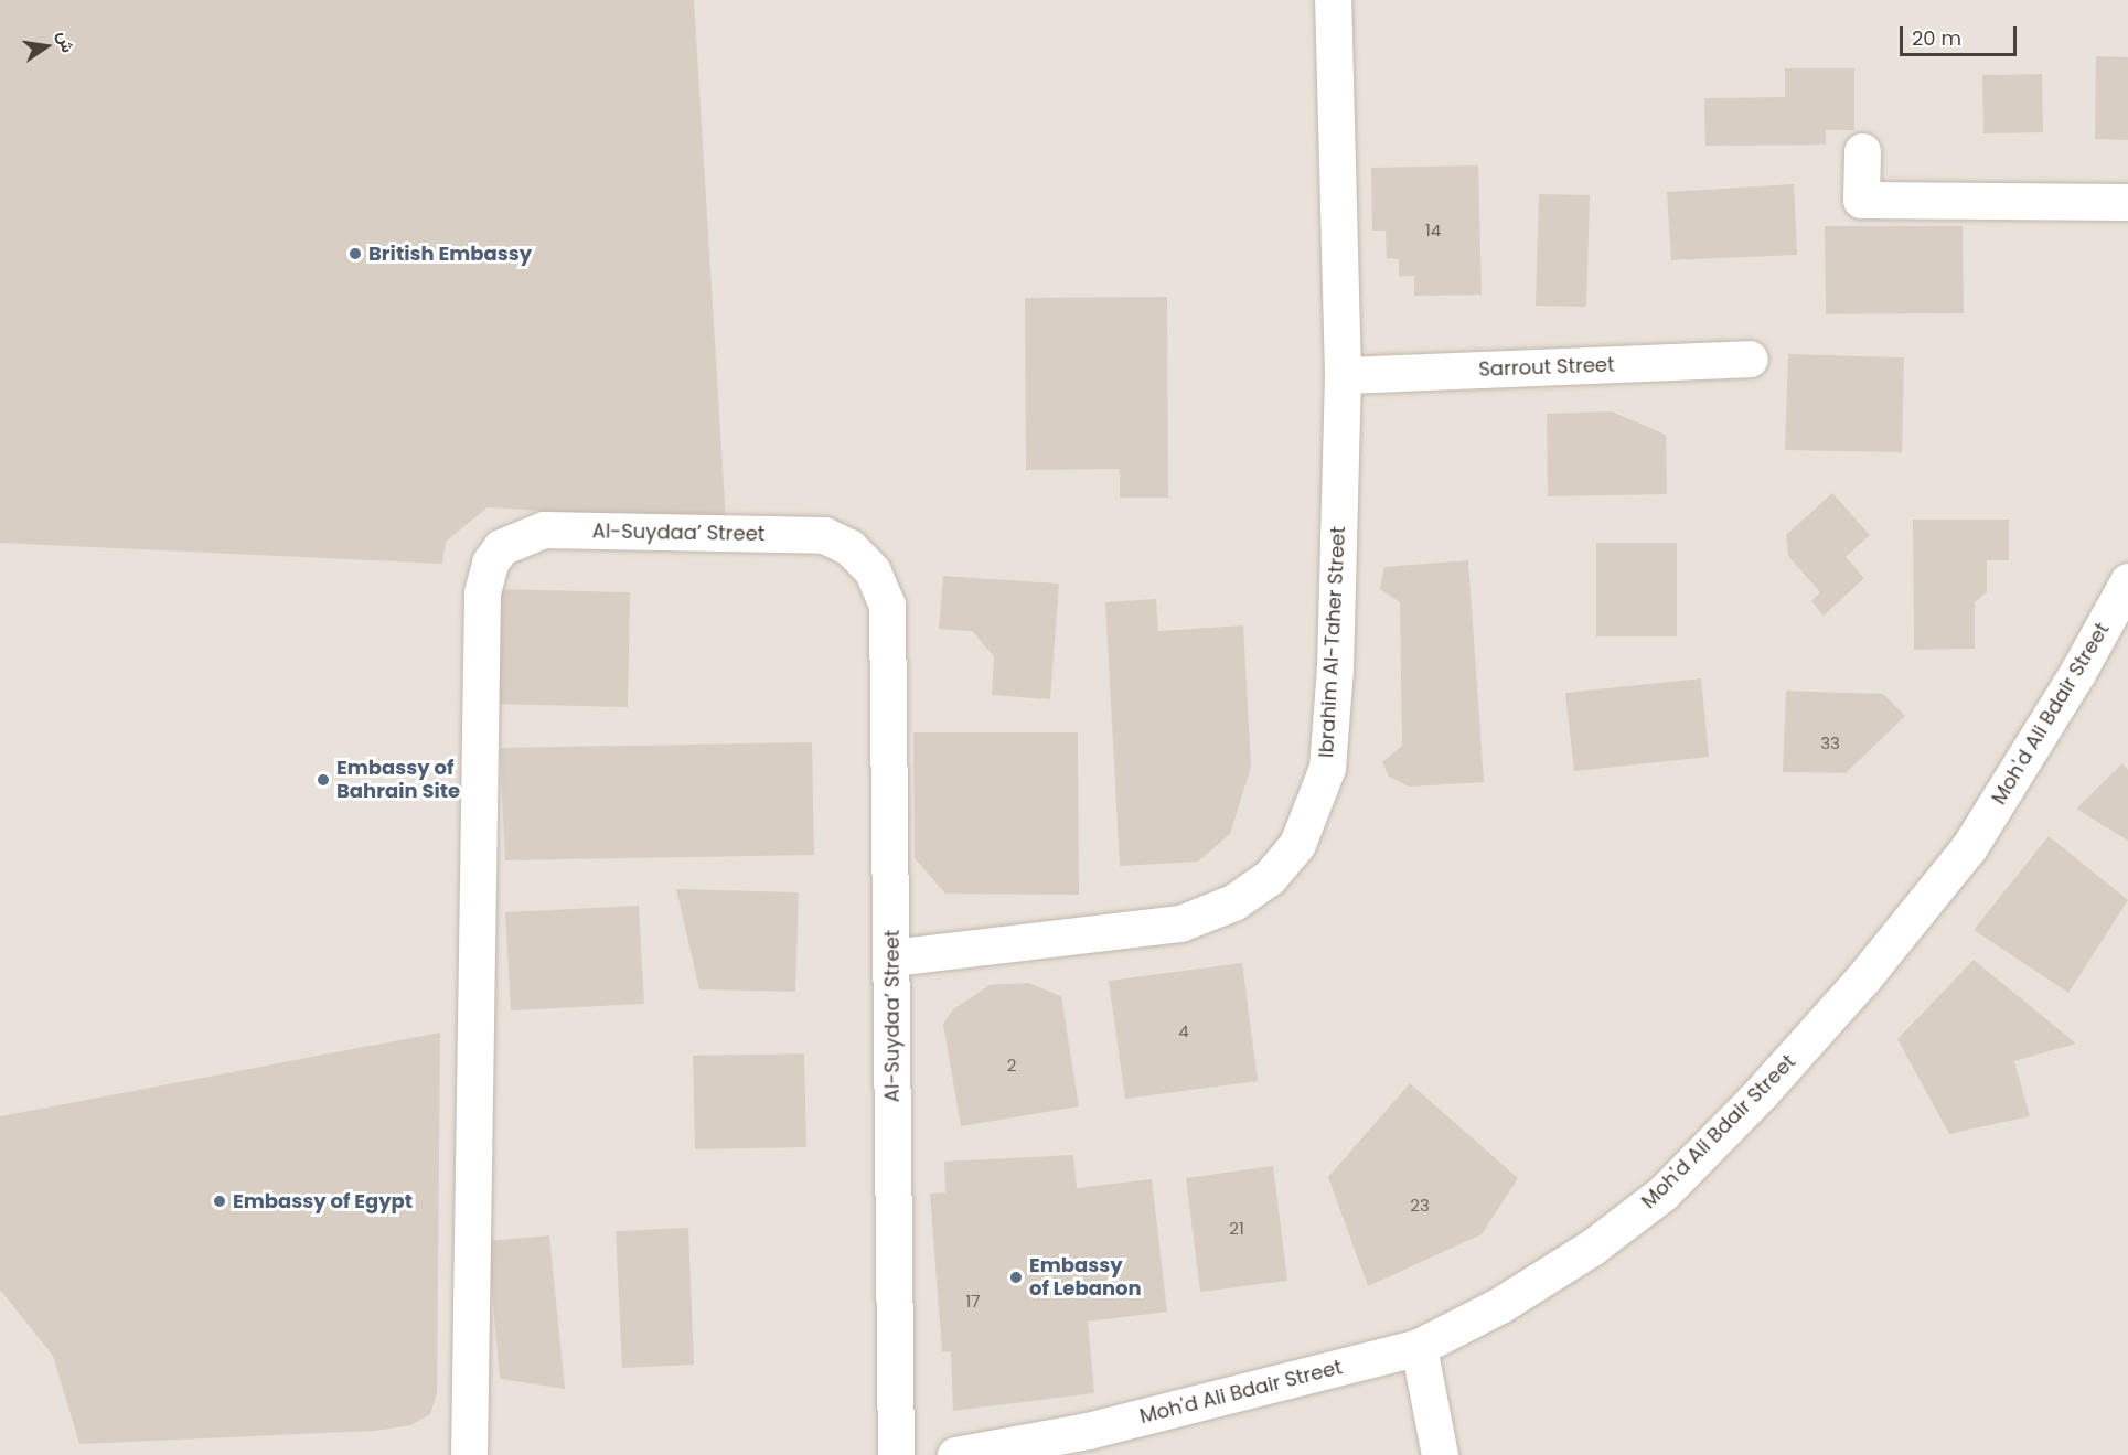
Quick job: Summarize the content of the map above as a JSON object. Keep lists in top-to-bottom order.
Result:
{
  "streets": {
    "street": [
      "Sarrout Street",
      "Al-Suydaa’ Street",
      "Ibrahim Al-Taher Street",
      "Moh'd Ali Bdair Street"
    ]
  },
  "crossings": [
    ["Sarrout Street", "Ibrahim Al-Taher Street"],
    ["Al-Suydaa’ Street", "Ibrahim Al-Taher Street"]
  ],
  "places": [
    "British Embassy",
    "Embassy of Bahrain Site",
    "Embassy of Egypt",
    "Embassy of Lebanon"
  ],
  "house_numbers": [
    "14",
    "33",
    "4",
    "2",
    "23",
    "21",
    "17"
  ],
  "scale_bar": "20 m",
  "north": "right"
}
